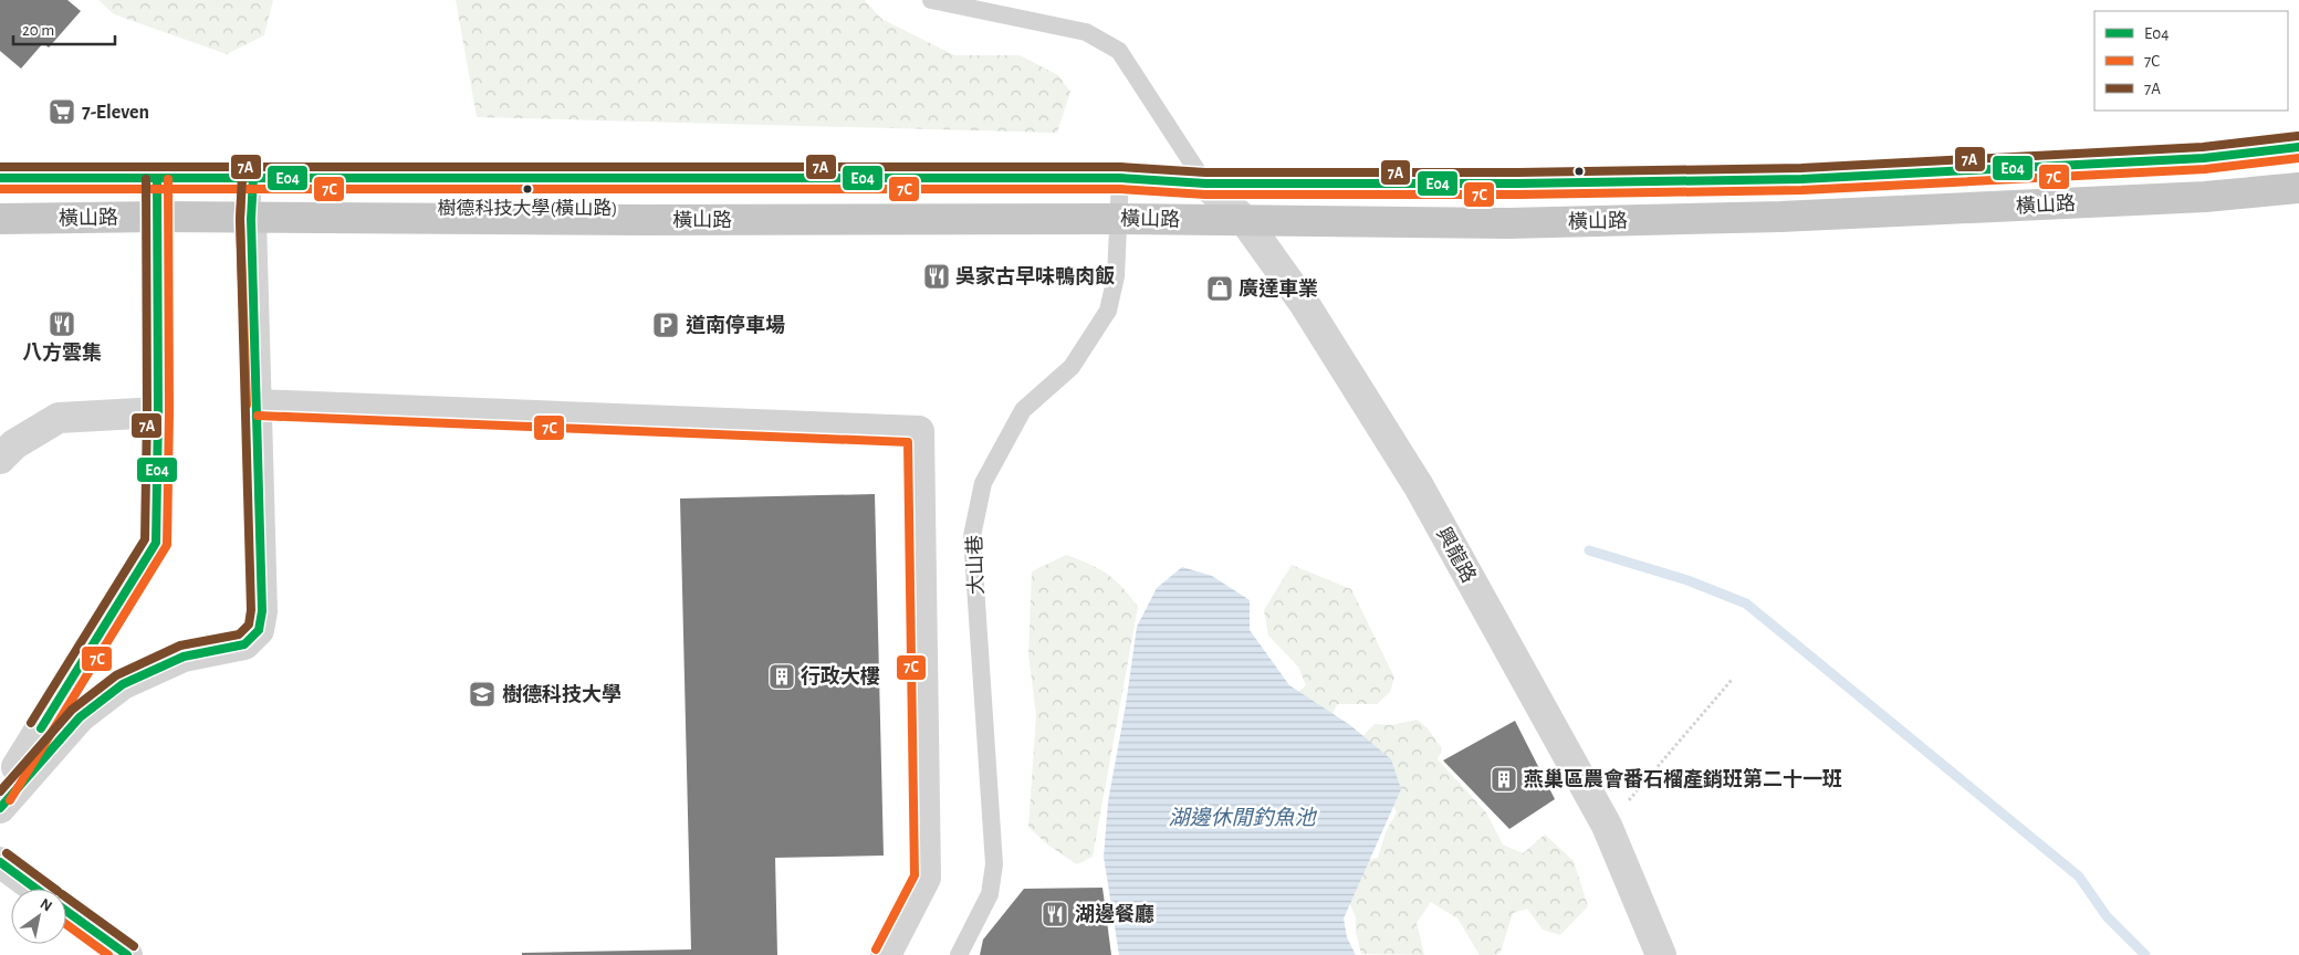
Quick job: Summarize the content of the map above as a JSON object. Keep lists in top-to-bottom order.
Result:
{
  "streets": {
    "main road": ["橫山路"],
    "street": ["興龍路"],
    "lane": ["大山巷"]
  },
  "crossings": [
    ["橫山路", "興龍路"],
    ["橫山路", "大山巷"]
  ],
  "water": ["湖邊休閒釣魚池"],
  "places": {
    "supermarket": ["7-Eleven"],
    "other": ["樹德科技大學(橫山路)"],
    "restaurant": ["吳家古早味鴨肉飯", "八方雲集", "湖邊餐廳"],
    "shop": ["廣達車業"],
    "parking": ["道南停車場"],
    "building": ["行政大樓", "燕巢區農會番石榴產銷班第二十一班"],
    "school or university": ["樹德科技大學"]
  },
  "lines": ["transit line 7A", "transit line E04", "transit line 7C"],
  "legend": ["E04", "7C", "7A"],
  "scale_bar": "20 m",
  "north": "top right"
}
